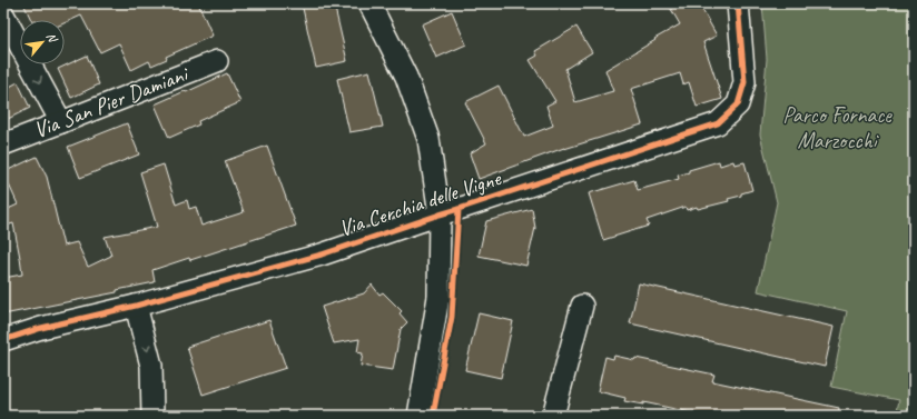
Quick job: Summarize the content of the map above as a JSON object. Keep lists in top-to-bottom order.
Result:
{
  "streets": {
    "street": ["Via San Pier Damiani", "Via Cerchia delle Vigne"]
  },
  "parks": ["Parco Fornace Marzocchi"],
  "north": "top right"
}
